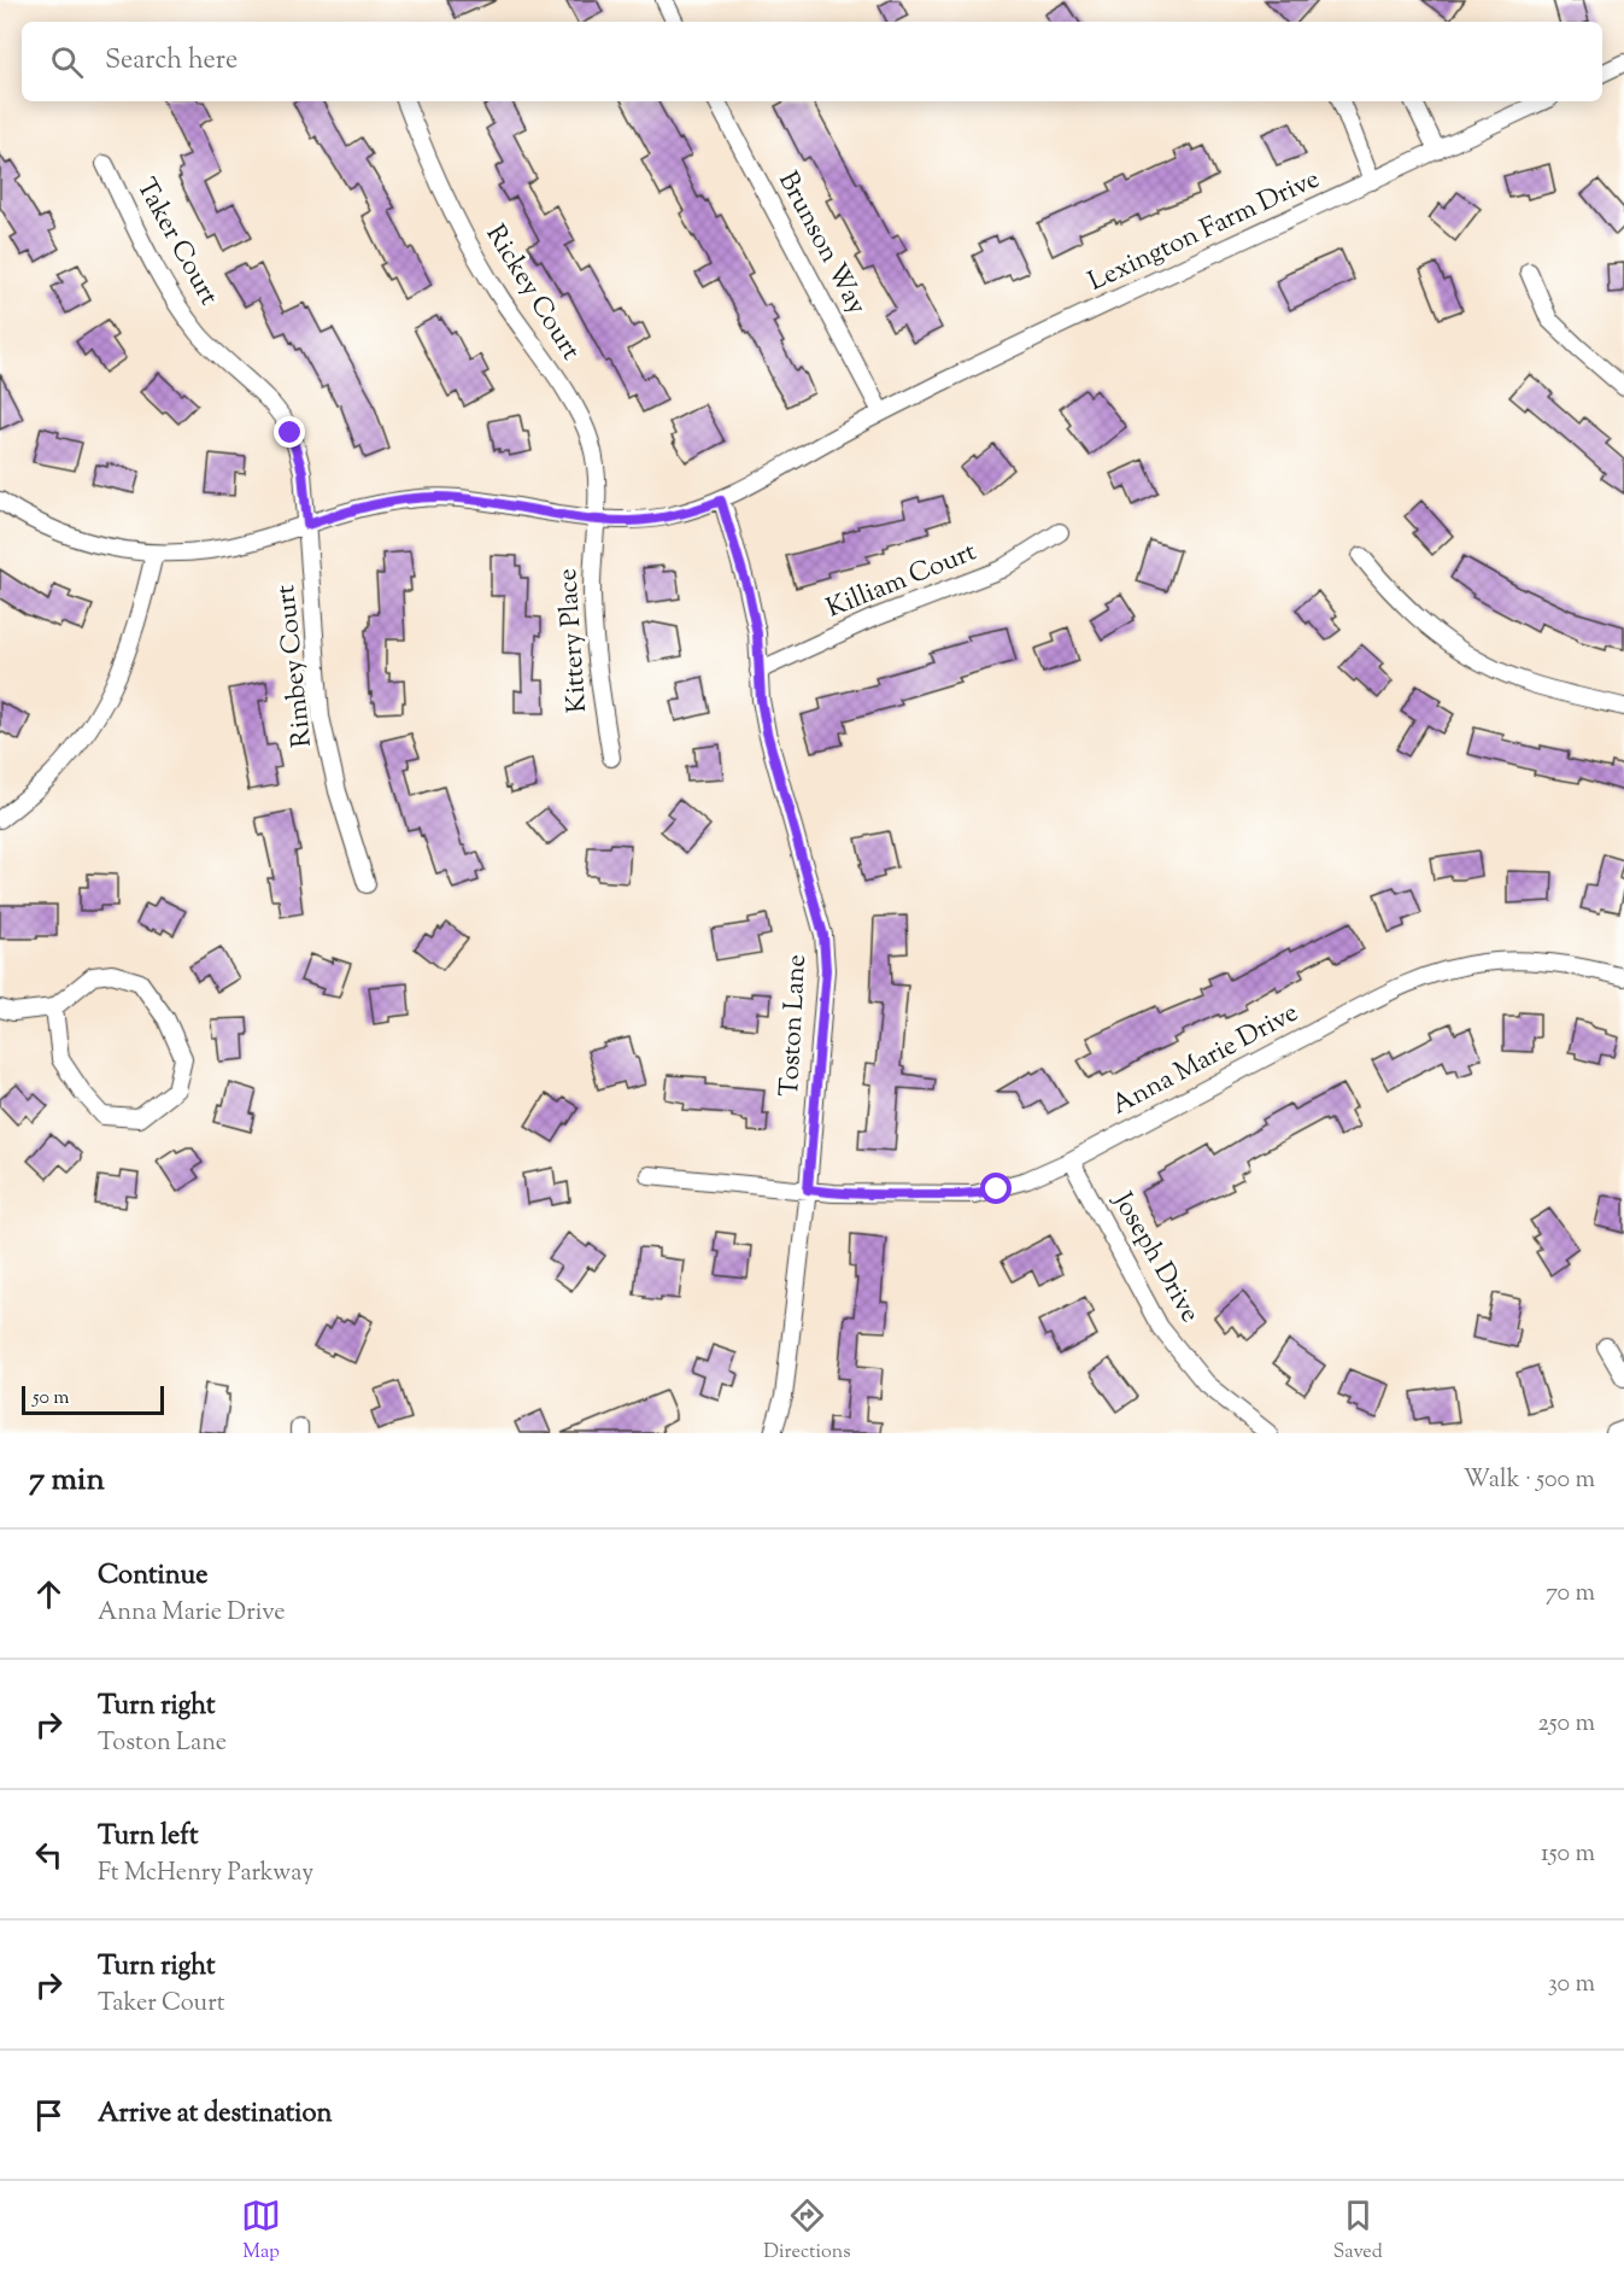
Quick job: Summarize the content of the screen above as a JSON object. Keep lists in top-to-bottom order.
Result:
{
  "streets": {
    "street": [
      "Lexington Farm Drive",
      "Taker Court",
      "Brunson Way",
      "Rickey Court",
      "Killiam Court",
      "Kittery Place",
      "Rimbey Court",
      "Toston Lane",
      "Anna Marie Drive",
      "Joseph Drive"
    ]
  },
  "crossings": [
    ["Lexington Farm Drive", "Taker Court"],
    ["Lexington Farm Drive", "Brunson Way"],
    ["Lexington Farm Drive", "Rickey Court"],
    ["Lexington Farm Drive", "Kittery Place"],
    ["Lexington Farm Drive", "Rimbey Court"],
    ["Lexington Farm Drive", "Toston Lane"],
    ["Taker Court", "Rimbey Court"],
    ["Rickey Court", "Kittery Place"],
    ["Killiam Court", "Toston Lane"],
    ["Toston Lane", "Anna Marie Drive"],
    ["Anna Marie Drive", "Joseph Drive"]
  ],
  "scale_bar": "50 m",
  "page": {
    "search": "Search here",
    "scale": "50 m",
    "heading": ["7 min", "Walk · 500 m"],
    "list": [
      ["Continue", "Anna Marie Drive", "70 m"],
      ["Turn right", "Toston Lane", "250 m"],
      ["Turn left", "Ft McHenry Parkway", "150 m"],
      ["Turn right", "Taker Court", "30 m"],
      "Arrive at destination"
    ],
    "nav": ["Map", "Directions", "Saved"]
  }
}
